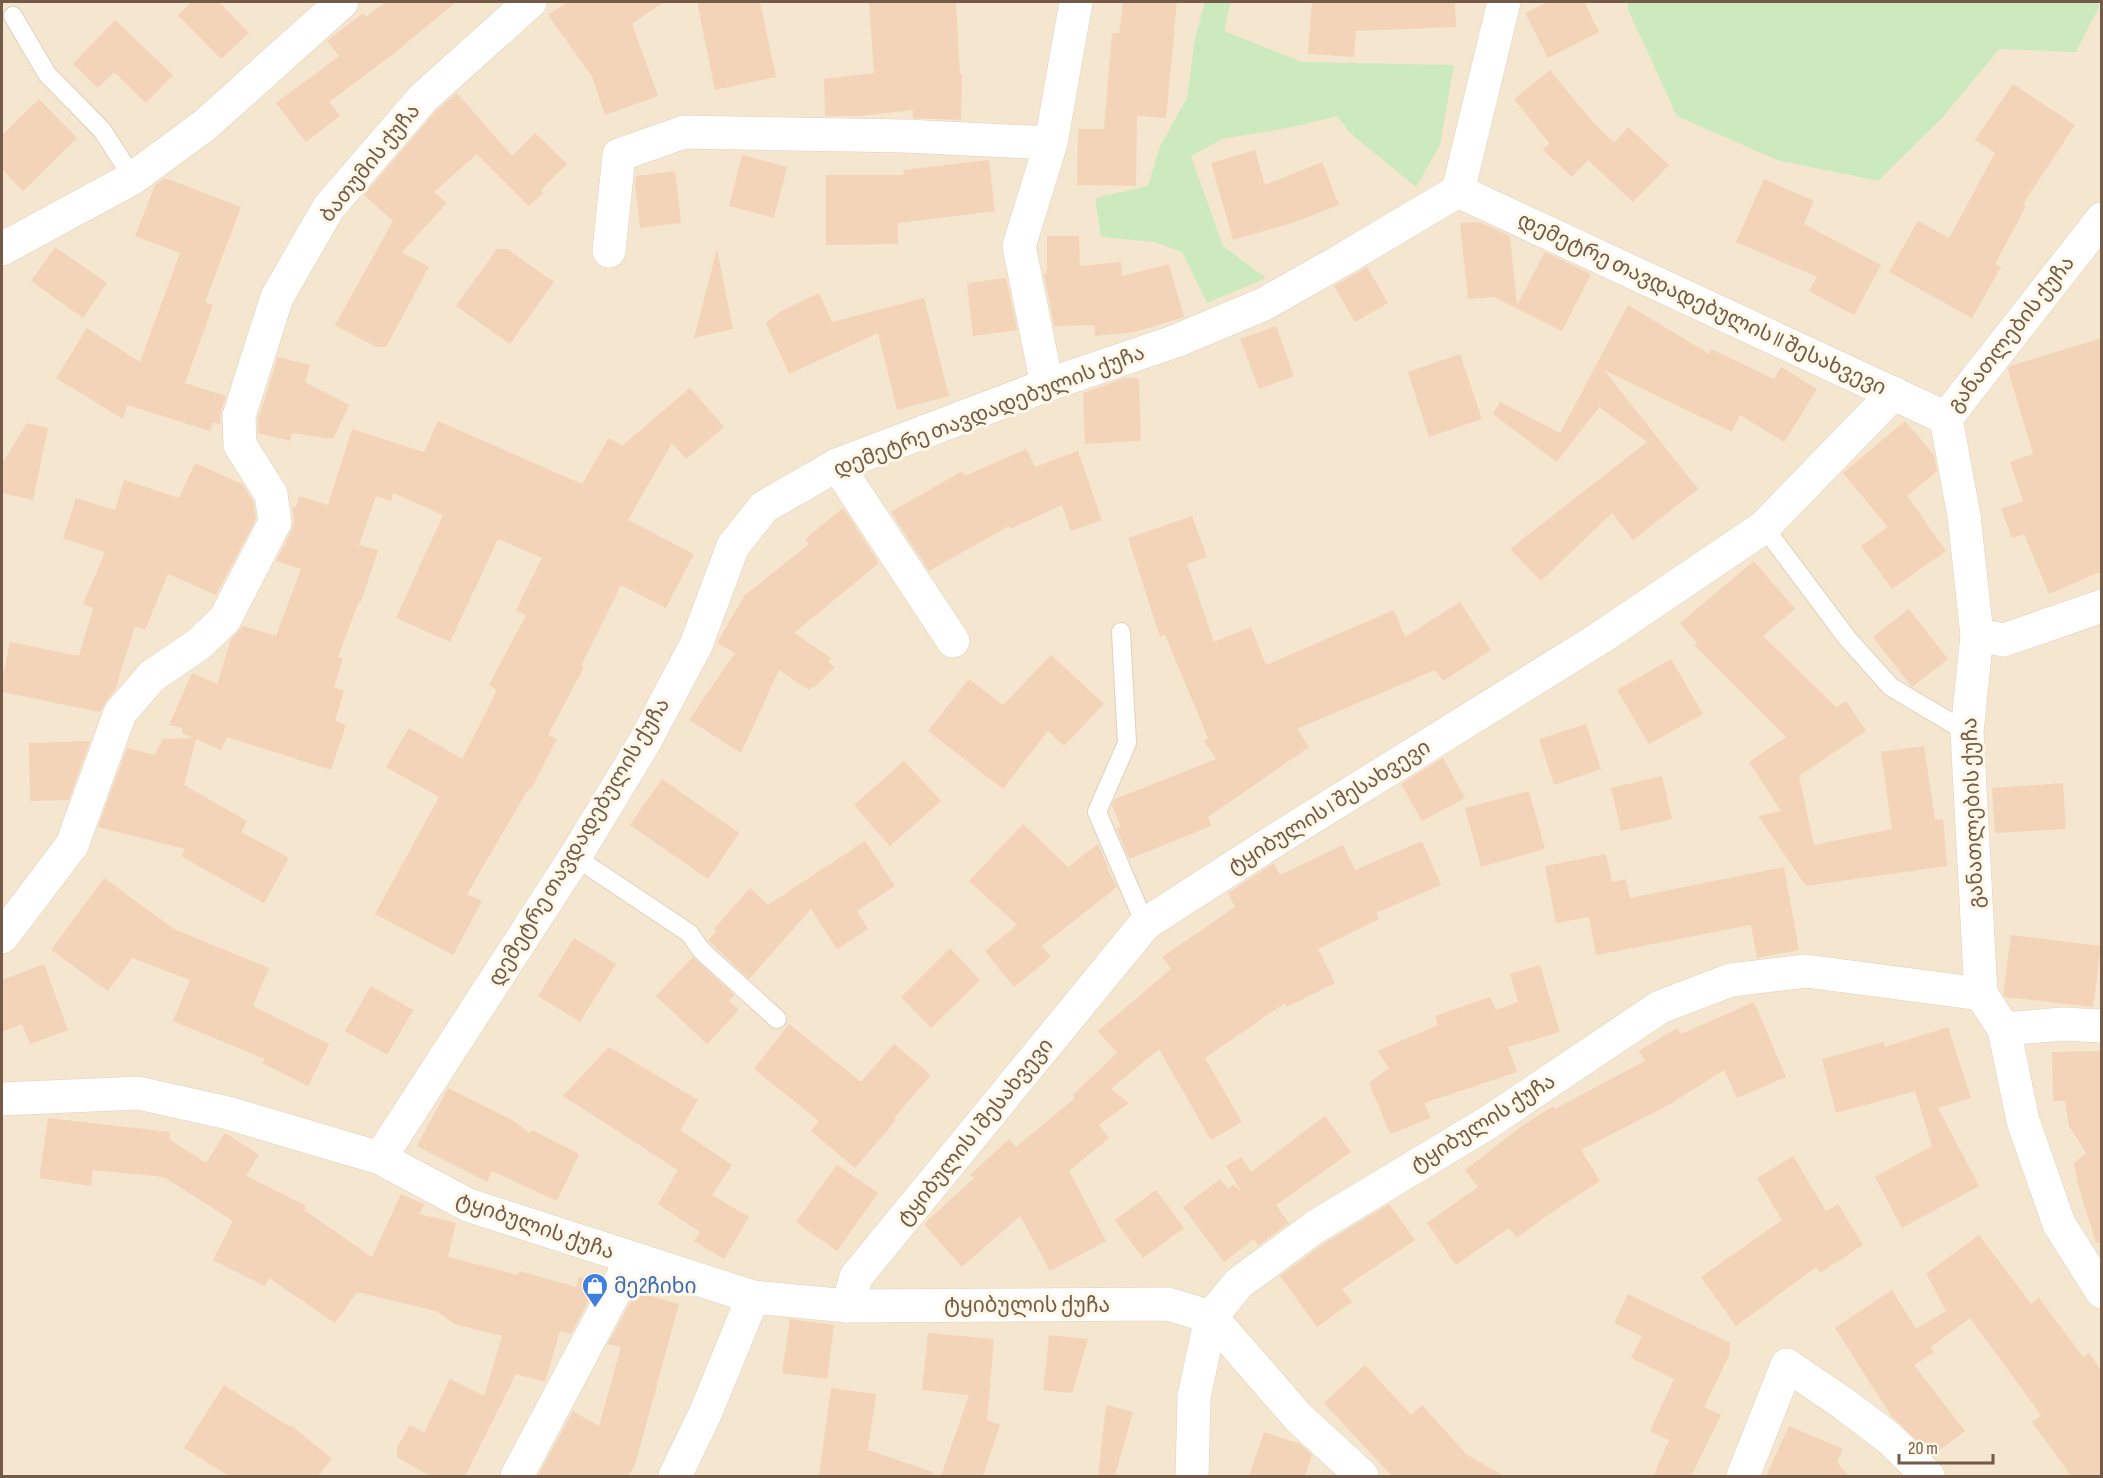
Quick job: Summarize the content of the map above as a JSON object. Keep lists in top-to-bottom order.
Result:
{
  "streets": {
    "street": [
      "ბათუმის ქუჩა",
      "დემეტრე თავდადებულის II შესახვევი",
      "განათლების ქუჩა",
      "დემეტრე თავდადებულის ქუჩა",
      "ტყიბულის I შესახვევი",
      "ტყიბულის ქუჩა"
    ]
  },
  "crossings": [
    ["დემეტრე თავდადებულის II შესახვევი", "განათლების ქუჩა"],
    ["დემეტრე თავდადებულის II შესახვევი", "დემეტრე თავდადებულის ქუჩა"],
    ["დემეტრე თავდადებულის II შესახვევი", "ტყიბულის I შესახვევი"],
    ["განათლების ქუჩა", "ტყიბულის ქუჩა"],
    ["დემეტრე თავდადებულის ქუჩა", "ტყიბულის ქუჩა"],
    ["ტყიბულის I შესახვევი", "ტყიბულის ქუჩა"]
  ],
  "places": {
    "shop": ["მე2ჩიხი"]
  },
  "scale_bar": "20 m"
}
